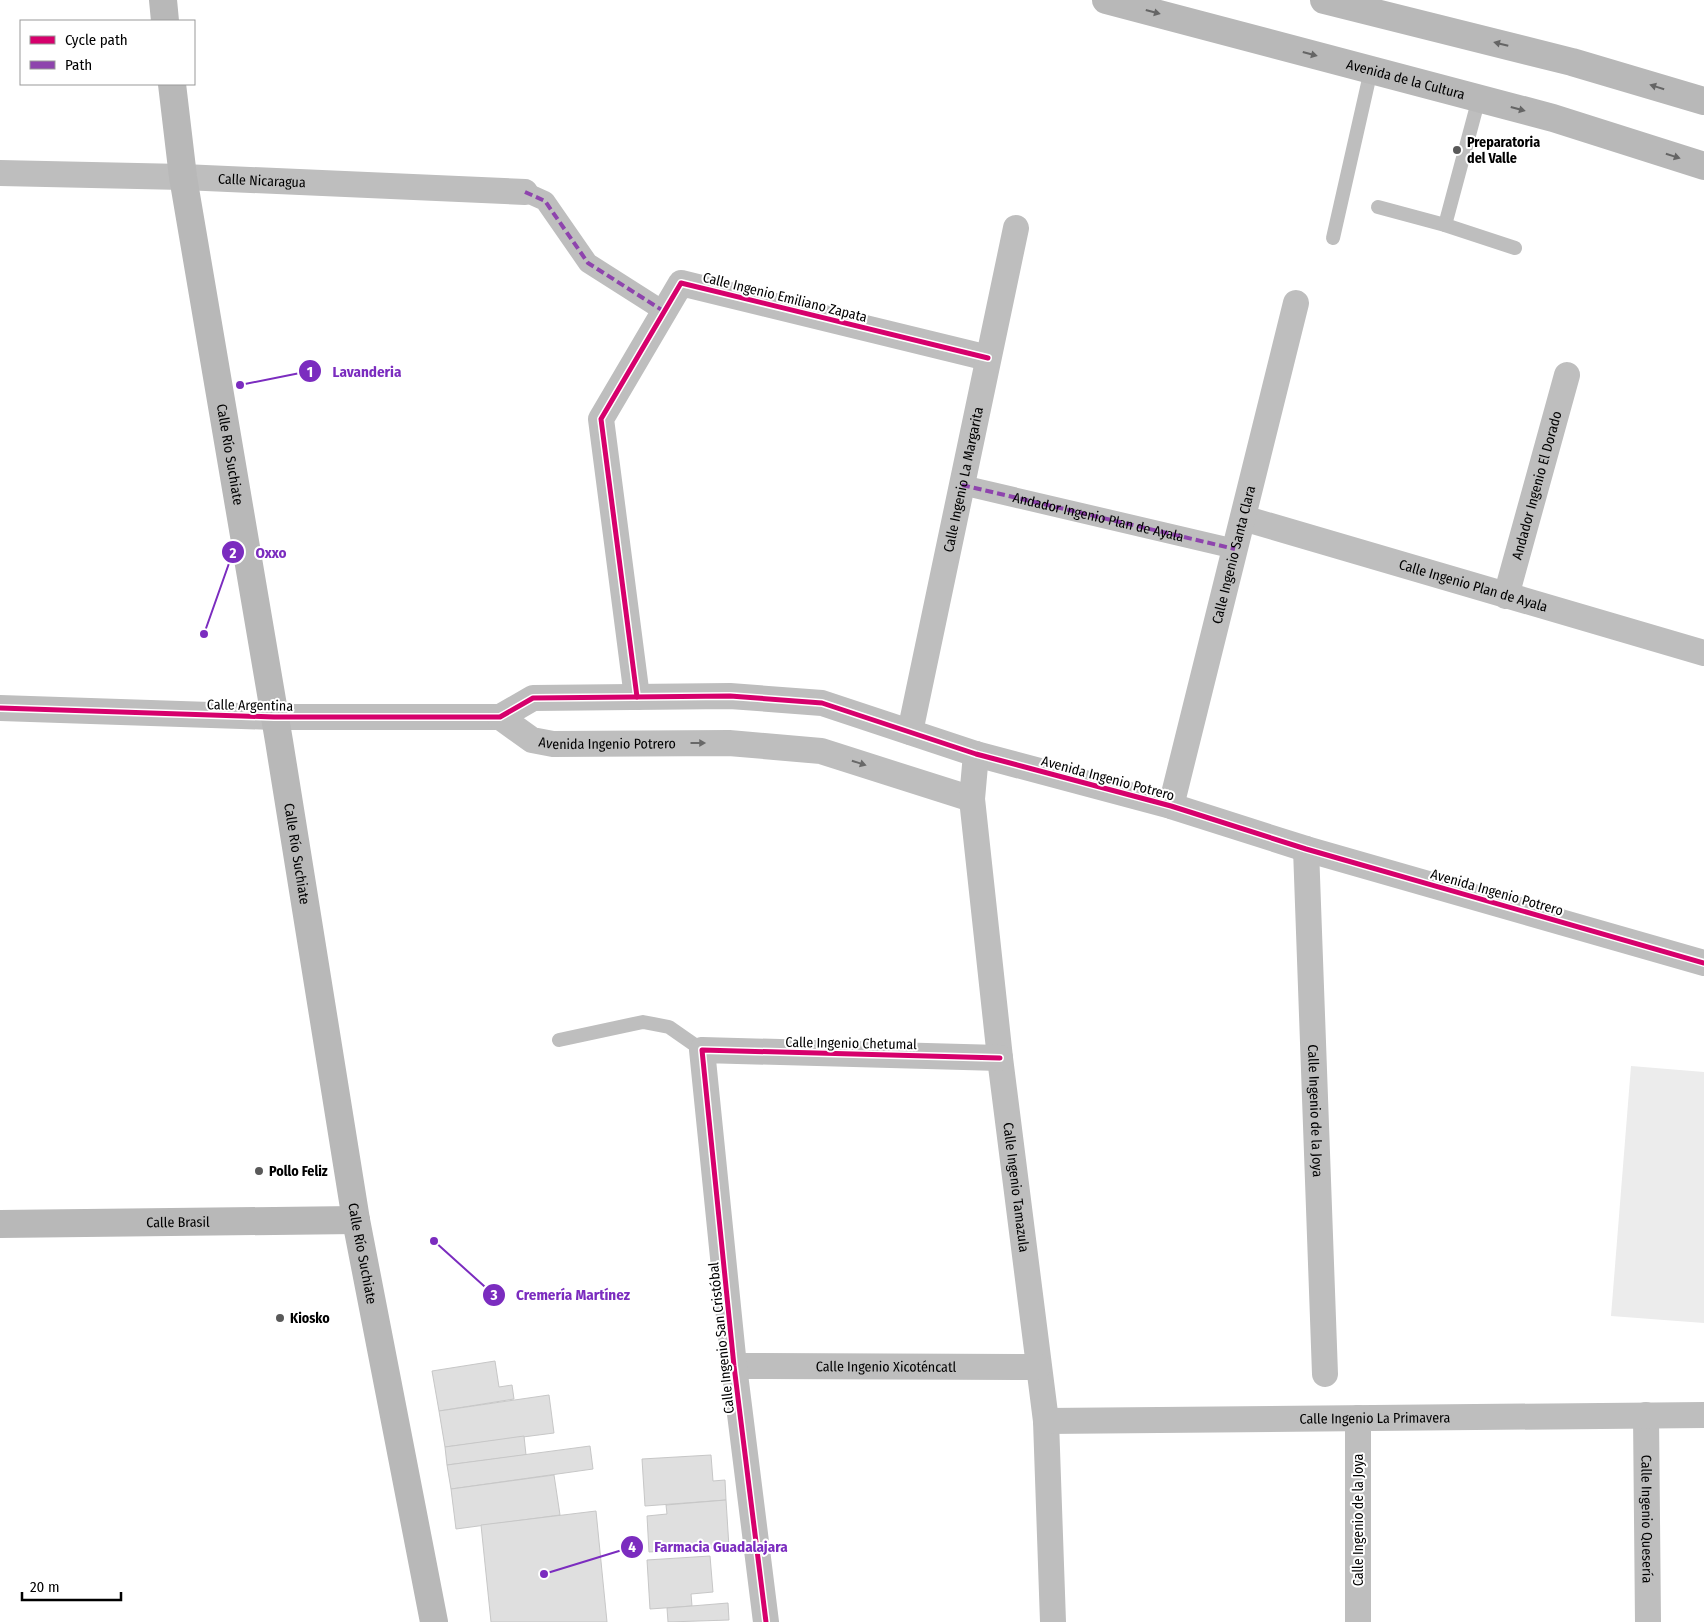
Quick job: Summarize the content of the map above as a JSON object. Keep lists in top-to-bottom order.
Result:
{
  "streets": {
    "main road": ["Avenida de la Cultura", "Calle Río Suchiate", "Calle Brasil"],
    "street": [
      "Calle Nicaragua",
      "Calle Ingenio Emiliano Zapata",
      "Calle Ingenio La Margarita",
      "Andador Ingenio El Dorado",
      "Andador Ingenio Plan de Ayala",
      "Calle Ingenio Santa Clara",
      "Calle Ingenio Plan de Ayala",
      "Calle Argentina",
      "Avenida Ingenio Potrero",
      "Calle Ingenio Chetumal",
      "Calle Ingenio de la Joya",
      "Calle Ingenio Tamazula",
      "Calle Ingenio San Cristóbal",
      "Calle Ingenio Xicoténcatl",
      "Calle Ingenio La Primavera",
      "Calle Ingenio Quesería"
    ]
  },
  "crossings": [
    ["Calle Nicaragua", "Calle Río Suchiate"],
    ["Calle Ingenio Emiliano Zapata", "Calle Ingenio La Margarita"],
    ["Calle Ingenio Emiliano Zapata", "Avenida Ingenio Potrero"],
    ["Calle Río Suchiate", "Calle Argentina"],
    ["Calle Río Suchiate", "Calle Brasil"],
    ["Calle Ingenio La Margarita", "Andador Ingenio Plan de Ayala"],
    ["Calle Ingenio La Margarita", "Avenida Ingenio Potrero"],
    ["Andador Ingenio El Dorado", "Calle Ingenio Plan de Ayala"],
    ["Andador Ingenio Plan de Ayala", "Calle Ingenio Santa Clara"],
    ["Calle Ingenio Santa Clara", "Calle Ingenio Plan de Ayala"],
    ["Calle Ingenio Santa Clara", "Avenida Ingenio Potrero"],
    ["Calle Argentina", "Avenida Ingenio Potrero"],
    ["Avenida Ingenio Potrero", "Calle Ingenio de la Joya"],
    ["Avenida Ingenio Potrero", "Calle Ingenio Tamazula"],
    ["Calle Ingenio Chetumal", "Calle Ingenio Tamazula"],
    ["Calle Ingenio Chetumal", "Calle Ingenio San Cristóbal"],
    ["Calle Ingenio de la Joya", "Calle Ingenio La Primavera"],
    ["Calle Ingenio Tamazula", "Calle Ingenio Xicoténcatl"],
    ["Calle Ingenio Tamazula", "Calle Ingenio La Primavera"],
    ["Calle Ingenio San Cristóbal", "Calle Ingenio Xicoténcatl"],
    ["Calle Ingenio La Primavera", "Calle Ingenio Quesería"]
  ],
  "places": [
    "Preparatoria del Valle",
    "Lavanderia",
    "Oxxo",
    "Pollo Feliz",
    "Cremería Martínez",
    "Kiosko",
    "Farmacia Guadalajara"
  ],
  "legend": ["Cycle path", "Path"],
  "scale_bar": "20 m"
}
